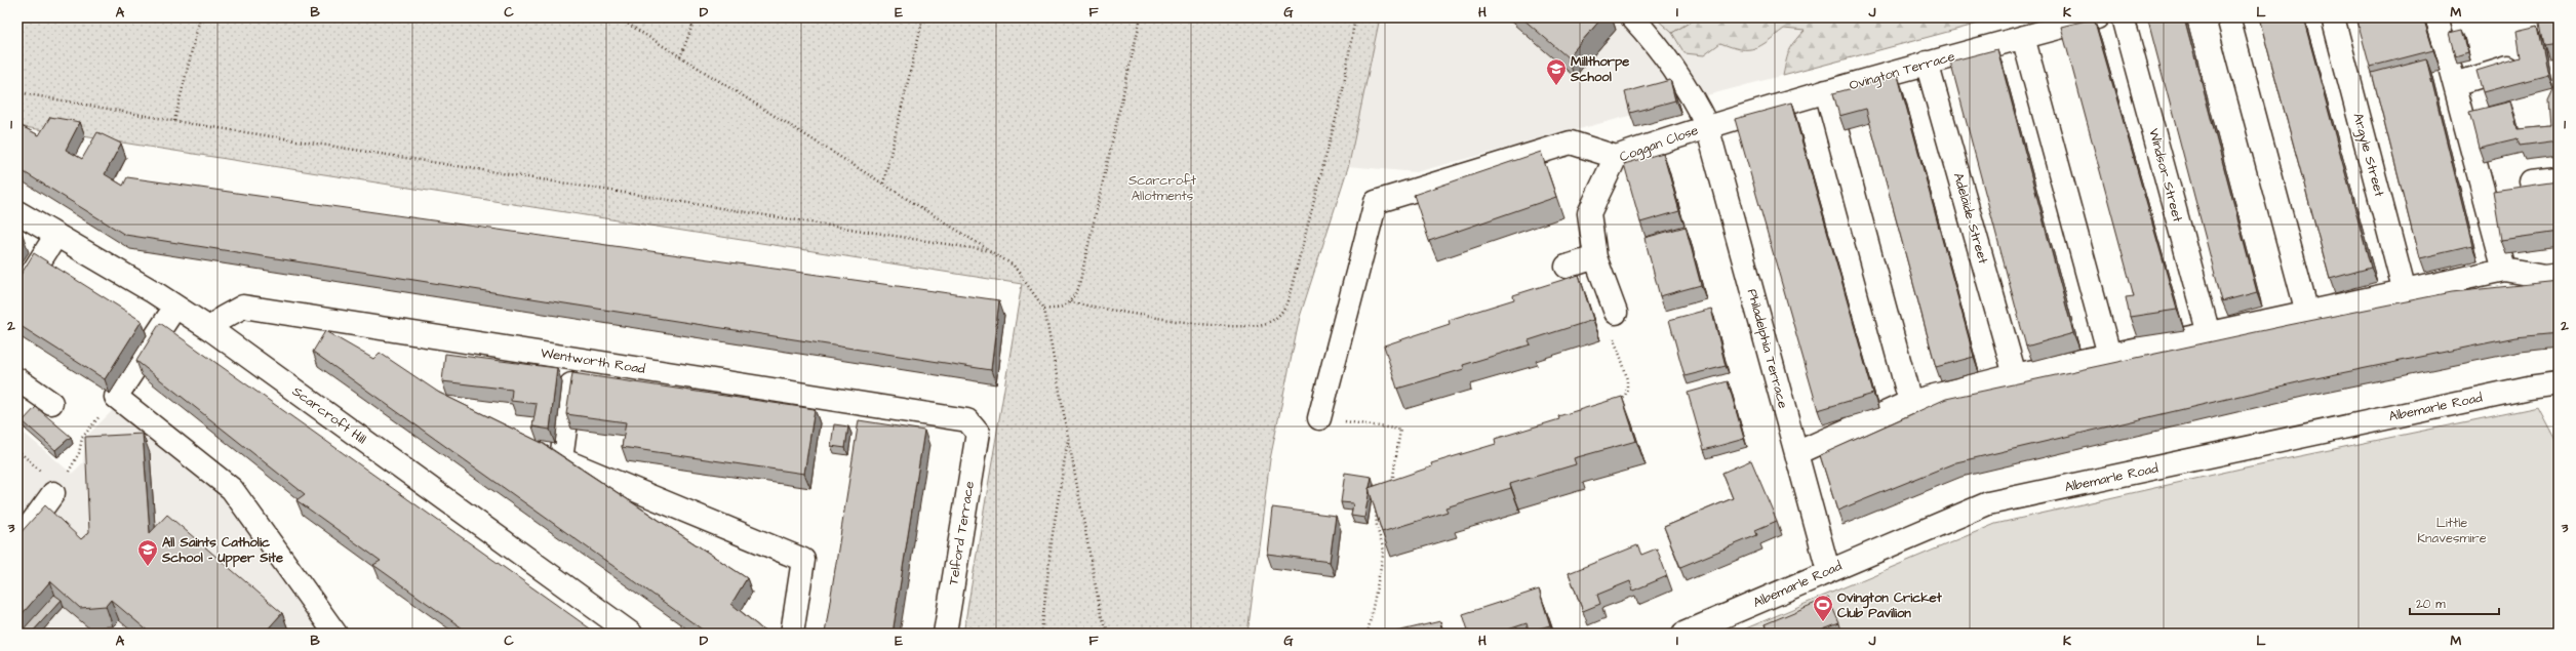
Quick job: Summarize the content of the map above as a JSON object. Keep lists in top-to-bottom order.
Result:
{
  "streets": {
    "street": [
      "Ovington Terrace",
      "Coggan Close",
      "Argyle Street",
      "Windsor Street",
      "Adelaide Street",
      "Philadelphia Terrace",
      "Wentworth Road",
      "Albemarle Road",
      "Scarcroft Hill",
      "Telford Terrace"
    ]
  },
  "crossings": [
    ["Ovington Terrace", "Coggan Close"],
    ["Ovington Terrace", "Adelaide Street"],
    ["Ovington Terrace", "Philadelphia Terrace"],
    ["Coggan Close", "Philadelphia Terrace"],
    ["Philadelphia Terrace", "Albemarle Road"],
    ["Wentworth Road", "Scarcroft Hill"],
    ["Wentworth Road", "Telford Terrace"]
  ],
  "parks": ["Scarcroft Allotments", "Little Knavesmire"],
  "places": {
    "school or university": ["Millthorpe School", "All Saints Catholic School - Upper Site"],
    "sports": ["Ovington Cricket Club Pavilion"]
  },
  "scale_bar": "20 m",
  "grid": {
    "columns": [
      "A",
      "B",
      "C",
      "D",
      "E",
      "F",
      "G",
      "H",
      "I",
      "J",
      "K",
      "L",
      "M"
    ],
    "rows": ["1", "2", "3"]
  }
}
